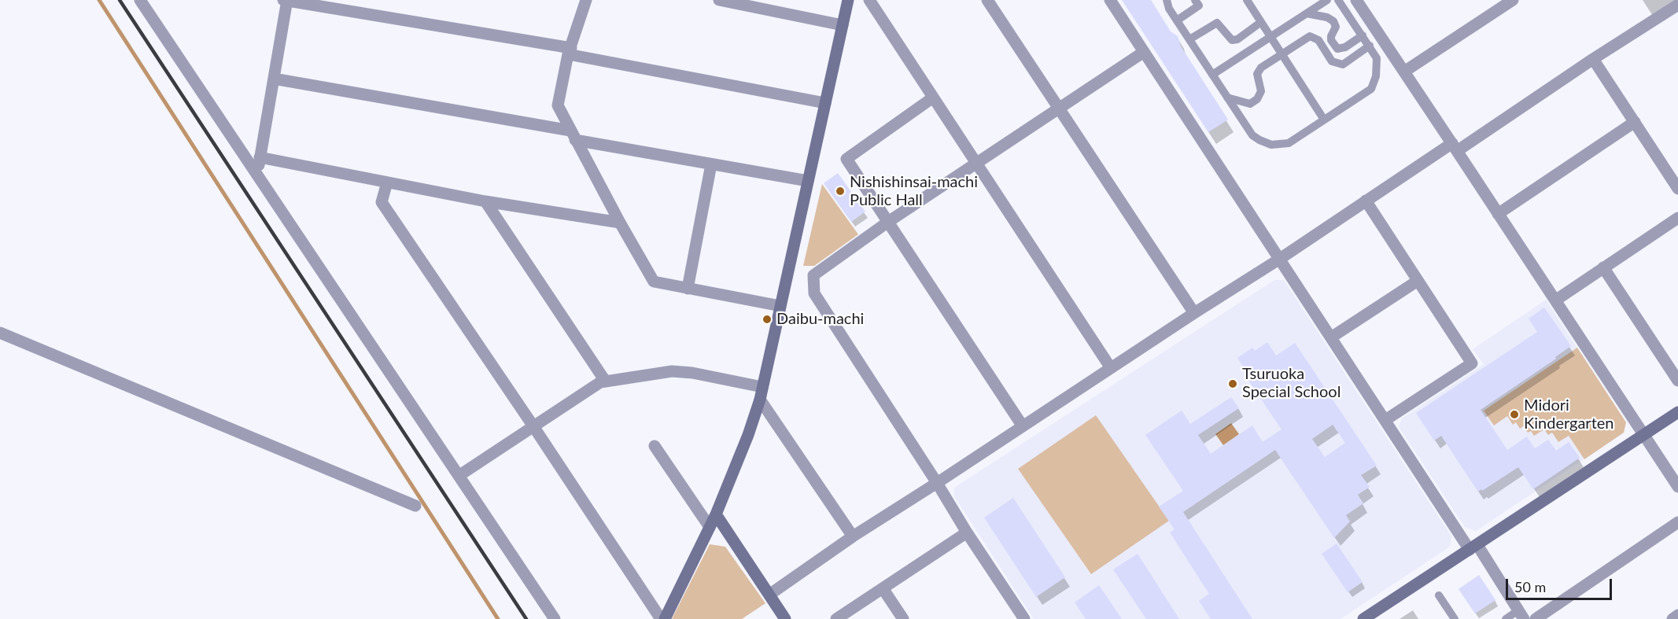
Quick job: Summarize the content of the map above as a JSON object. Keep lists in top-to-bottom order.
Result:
{
  "places": [
    "Nishishinsai-machi Public Hall",
    "Daibu-machi",
    "Tsuruoka Special School",
    "Midori Kindergarten"
  ],
  "scale_bar": "50 m"
}
